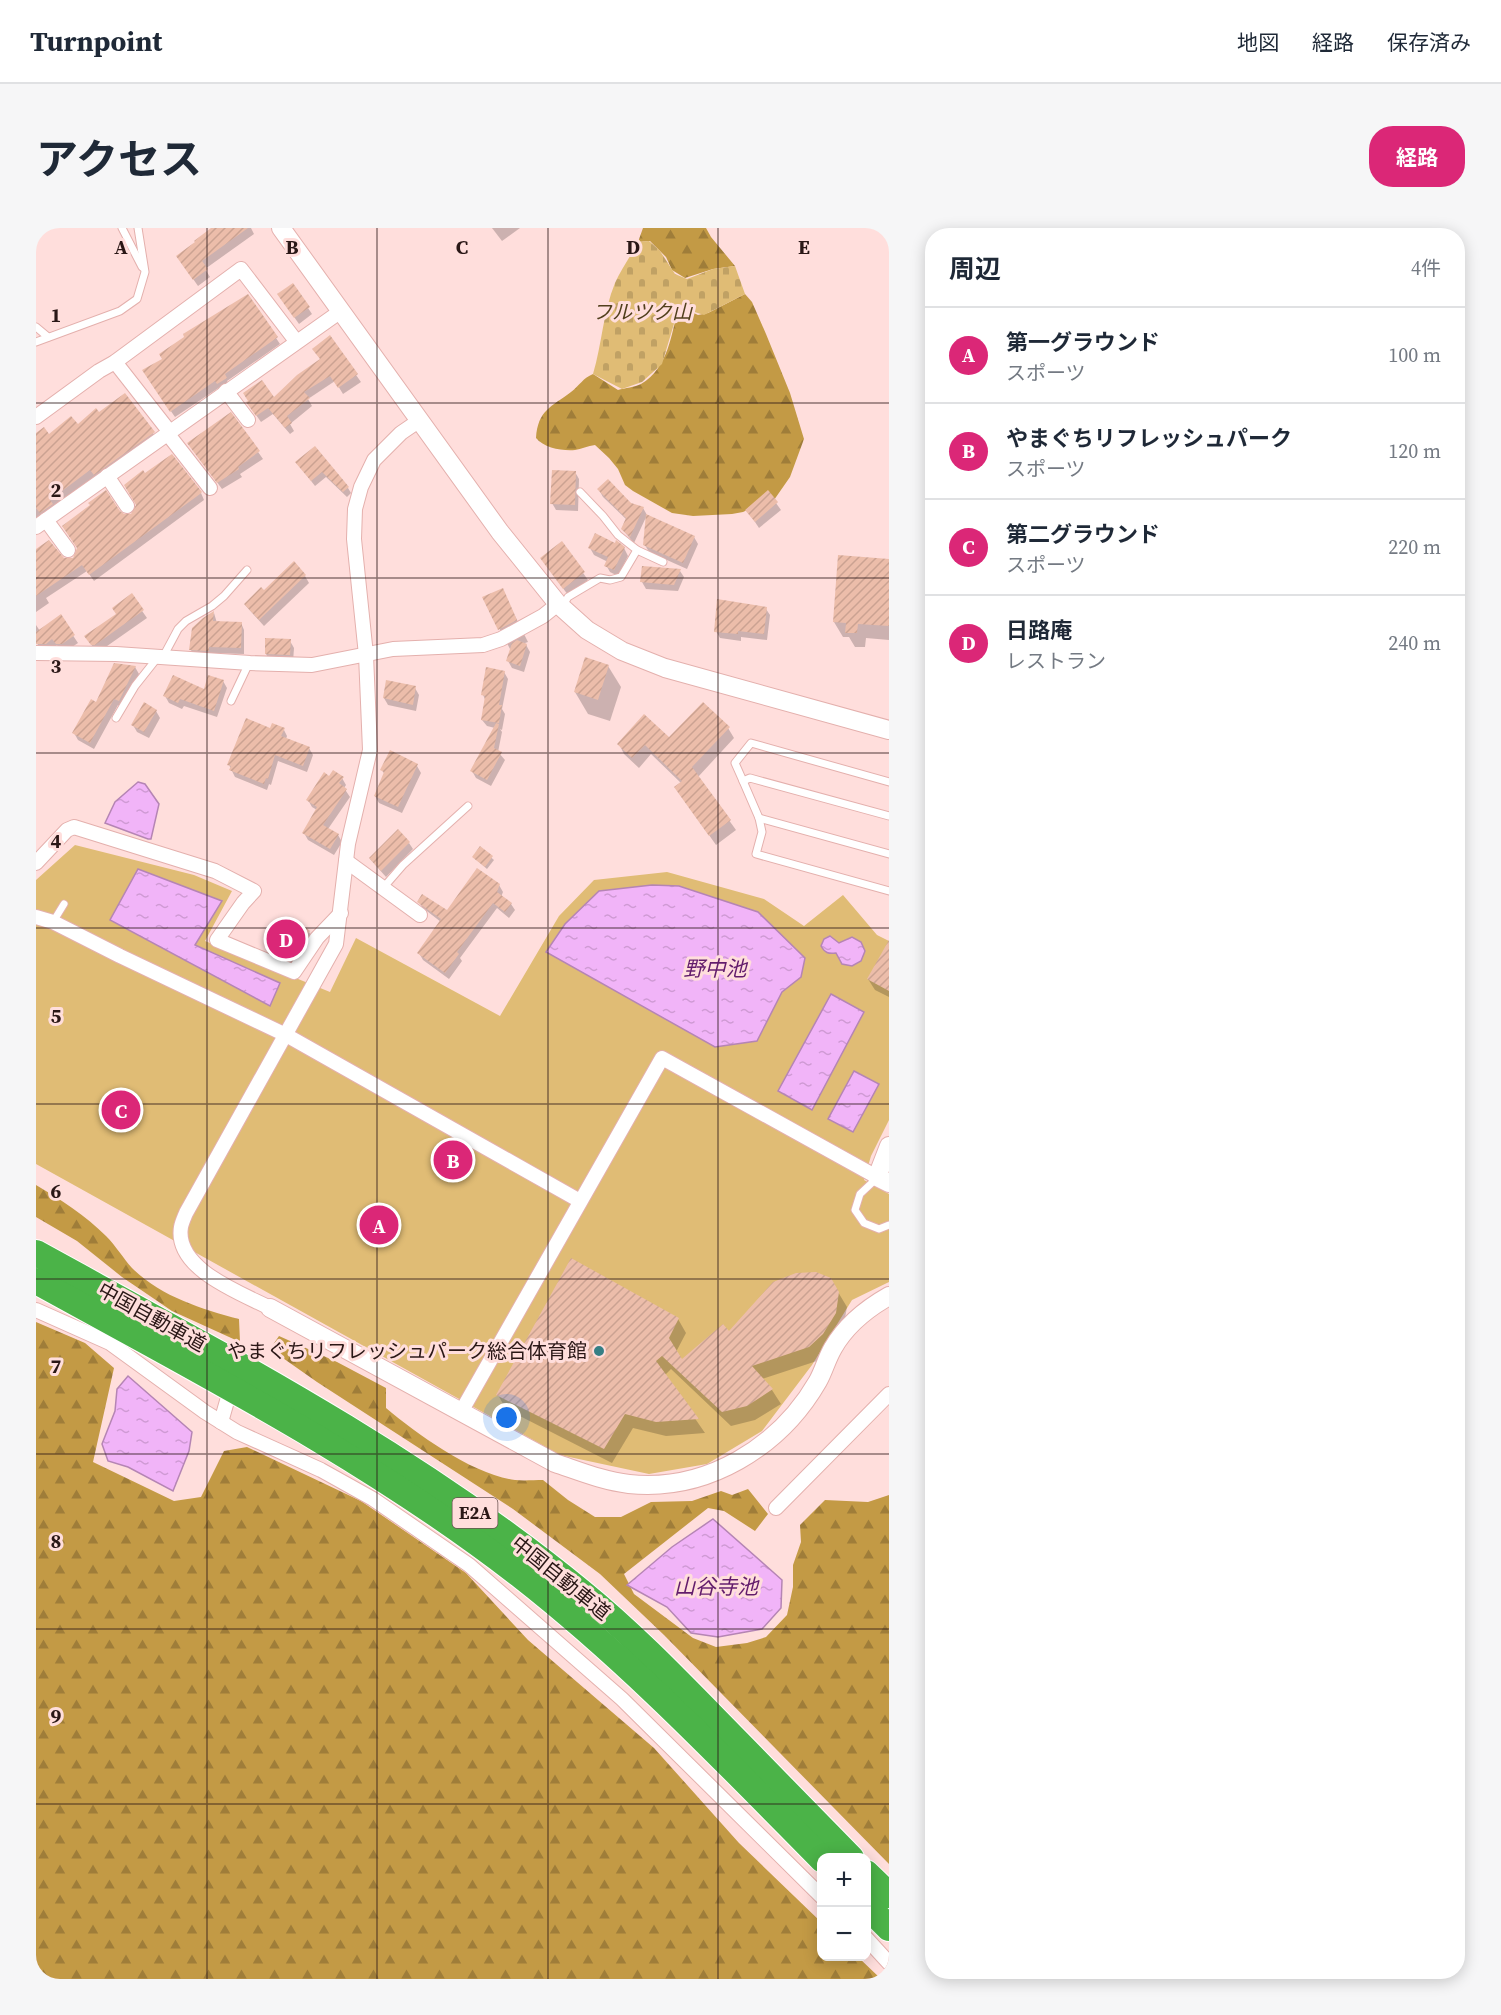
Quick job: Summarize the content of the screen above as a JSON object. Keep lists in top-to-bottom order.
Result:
{
  "streets": {
    "highway": ["中国自動車道", "E2A"]
  },
  "water": ["野中池", "山谷寺池"],
  "parks": ["フルツク山"],
  "places": ["やまぐちリフレッシュパーク総合体育館"],
  "page": {
    "header": "Turnpoint",
    "nav": ["地図", "経路", "保存済み"],
    "title": "アクセス",
    "buttons": "経路",
    "heading": ["周辺", "4件"],
    "list": [
      {
        "mark": "A",
        "name": "第一グラウンド",
        "note": "スポーツ",
        "value": "100 m"
      },
      {
        "mark": "B",
        "name": "やまぐちリフレッシュパーク",
        "note": "スポーツ",
        "value": "120 m"
      },
      {
        "mark": "C",
        "name": "第二グラウンド",
        "note": "スポーツ",
        "value": "220 m"
      },
      {
        "mark": "D",
        "name": "日路庵",
        "note": "レストラン",
        "value": "240 m"
      }
    ],
    "pins": [
      "D",
      "C",
      "B",
      "A"
    ],
    "map_buttons": ["+", "−"]
  },
  "grid": {
    "columns": [
      "A",
      "B",
      "C",
      "D",
      "E"
    ],
    "rows": [
      "1",
      "2",
      "3",
      "4",
      "5",
      "6",
      "7",
      "8",
      "9"
    ]
  }
}
